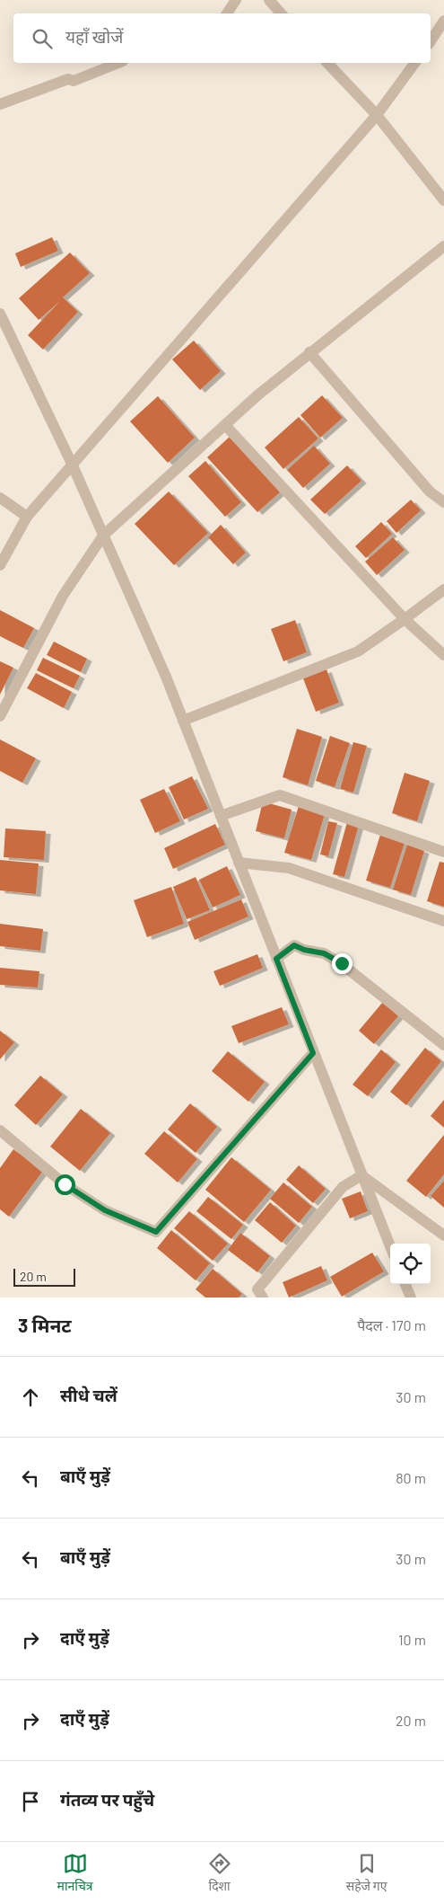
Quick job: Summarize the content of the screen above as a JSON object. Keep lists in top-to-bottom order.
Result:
{
  "scale_bar": "20 m",
  "page": {
    "search": "यहाँ खोजें",
    "scale": "20 m",
    "heading": ["3 मिनट", "पैदल · 170 m"],
    "list": [
      ["सीधे चलें", "30 m"],
      ["बाएँ मुड़ें", "80 m"],
      ["बाएँ मुड़ें", "30 m"],
      ["दाएँ मुड़ें", "10 m"],
      ["दाएँ मुड़ें", "20 m"],
      "गंतव्य पर पहुँचे"
    ],
    "nav": ["मानचित्र", "दिशा", "सहेजे गए"]
  }
}
